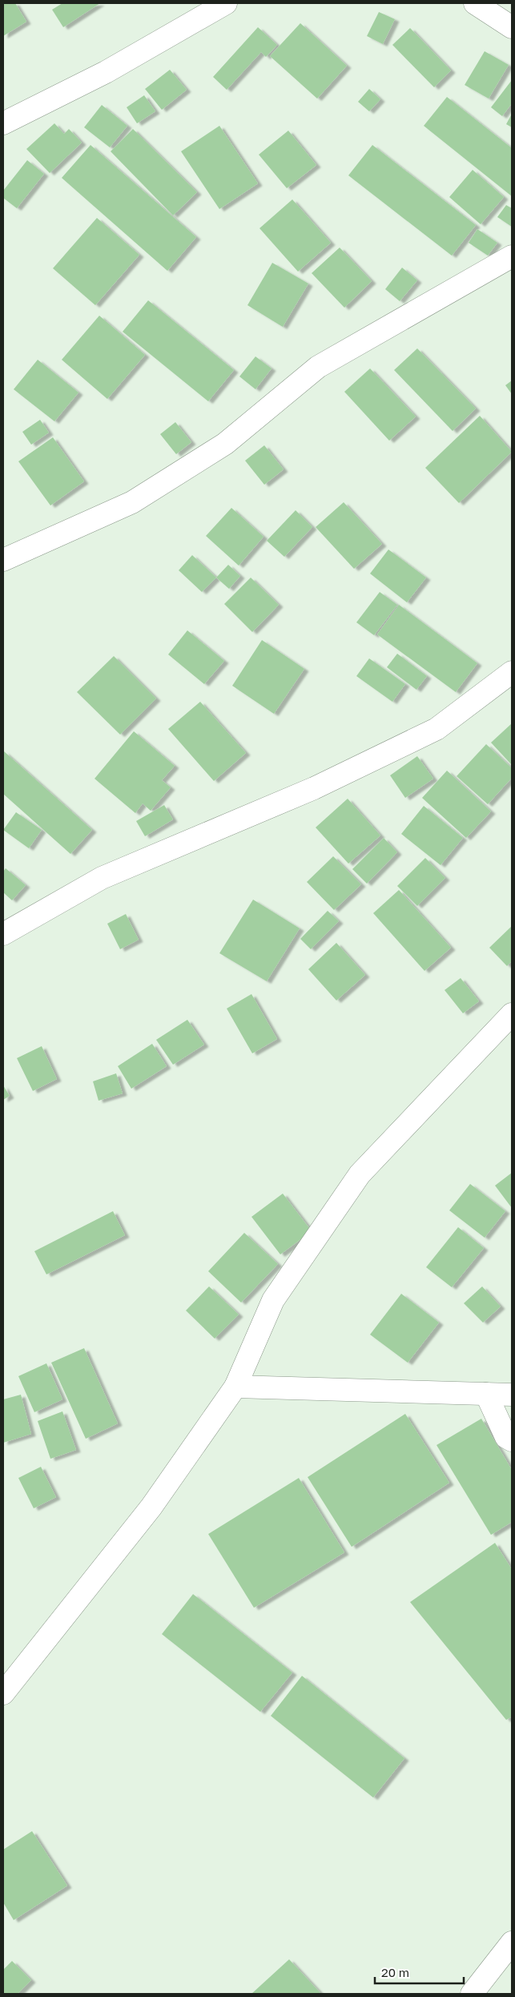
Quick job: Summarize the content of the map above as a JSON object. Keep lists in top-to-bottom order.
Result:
{
  "scale_bar": "20 m"
}
